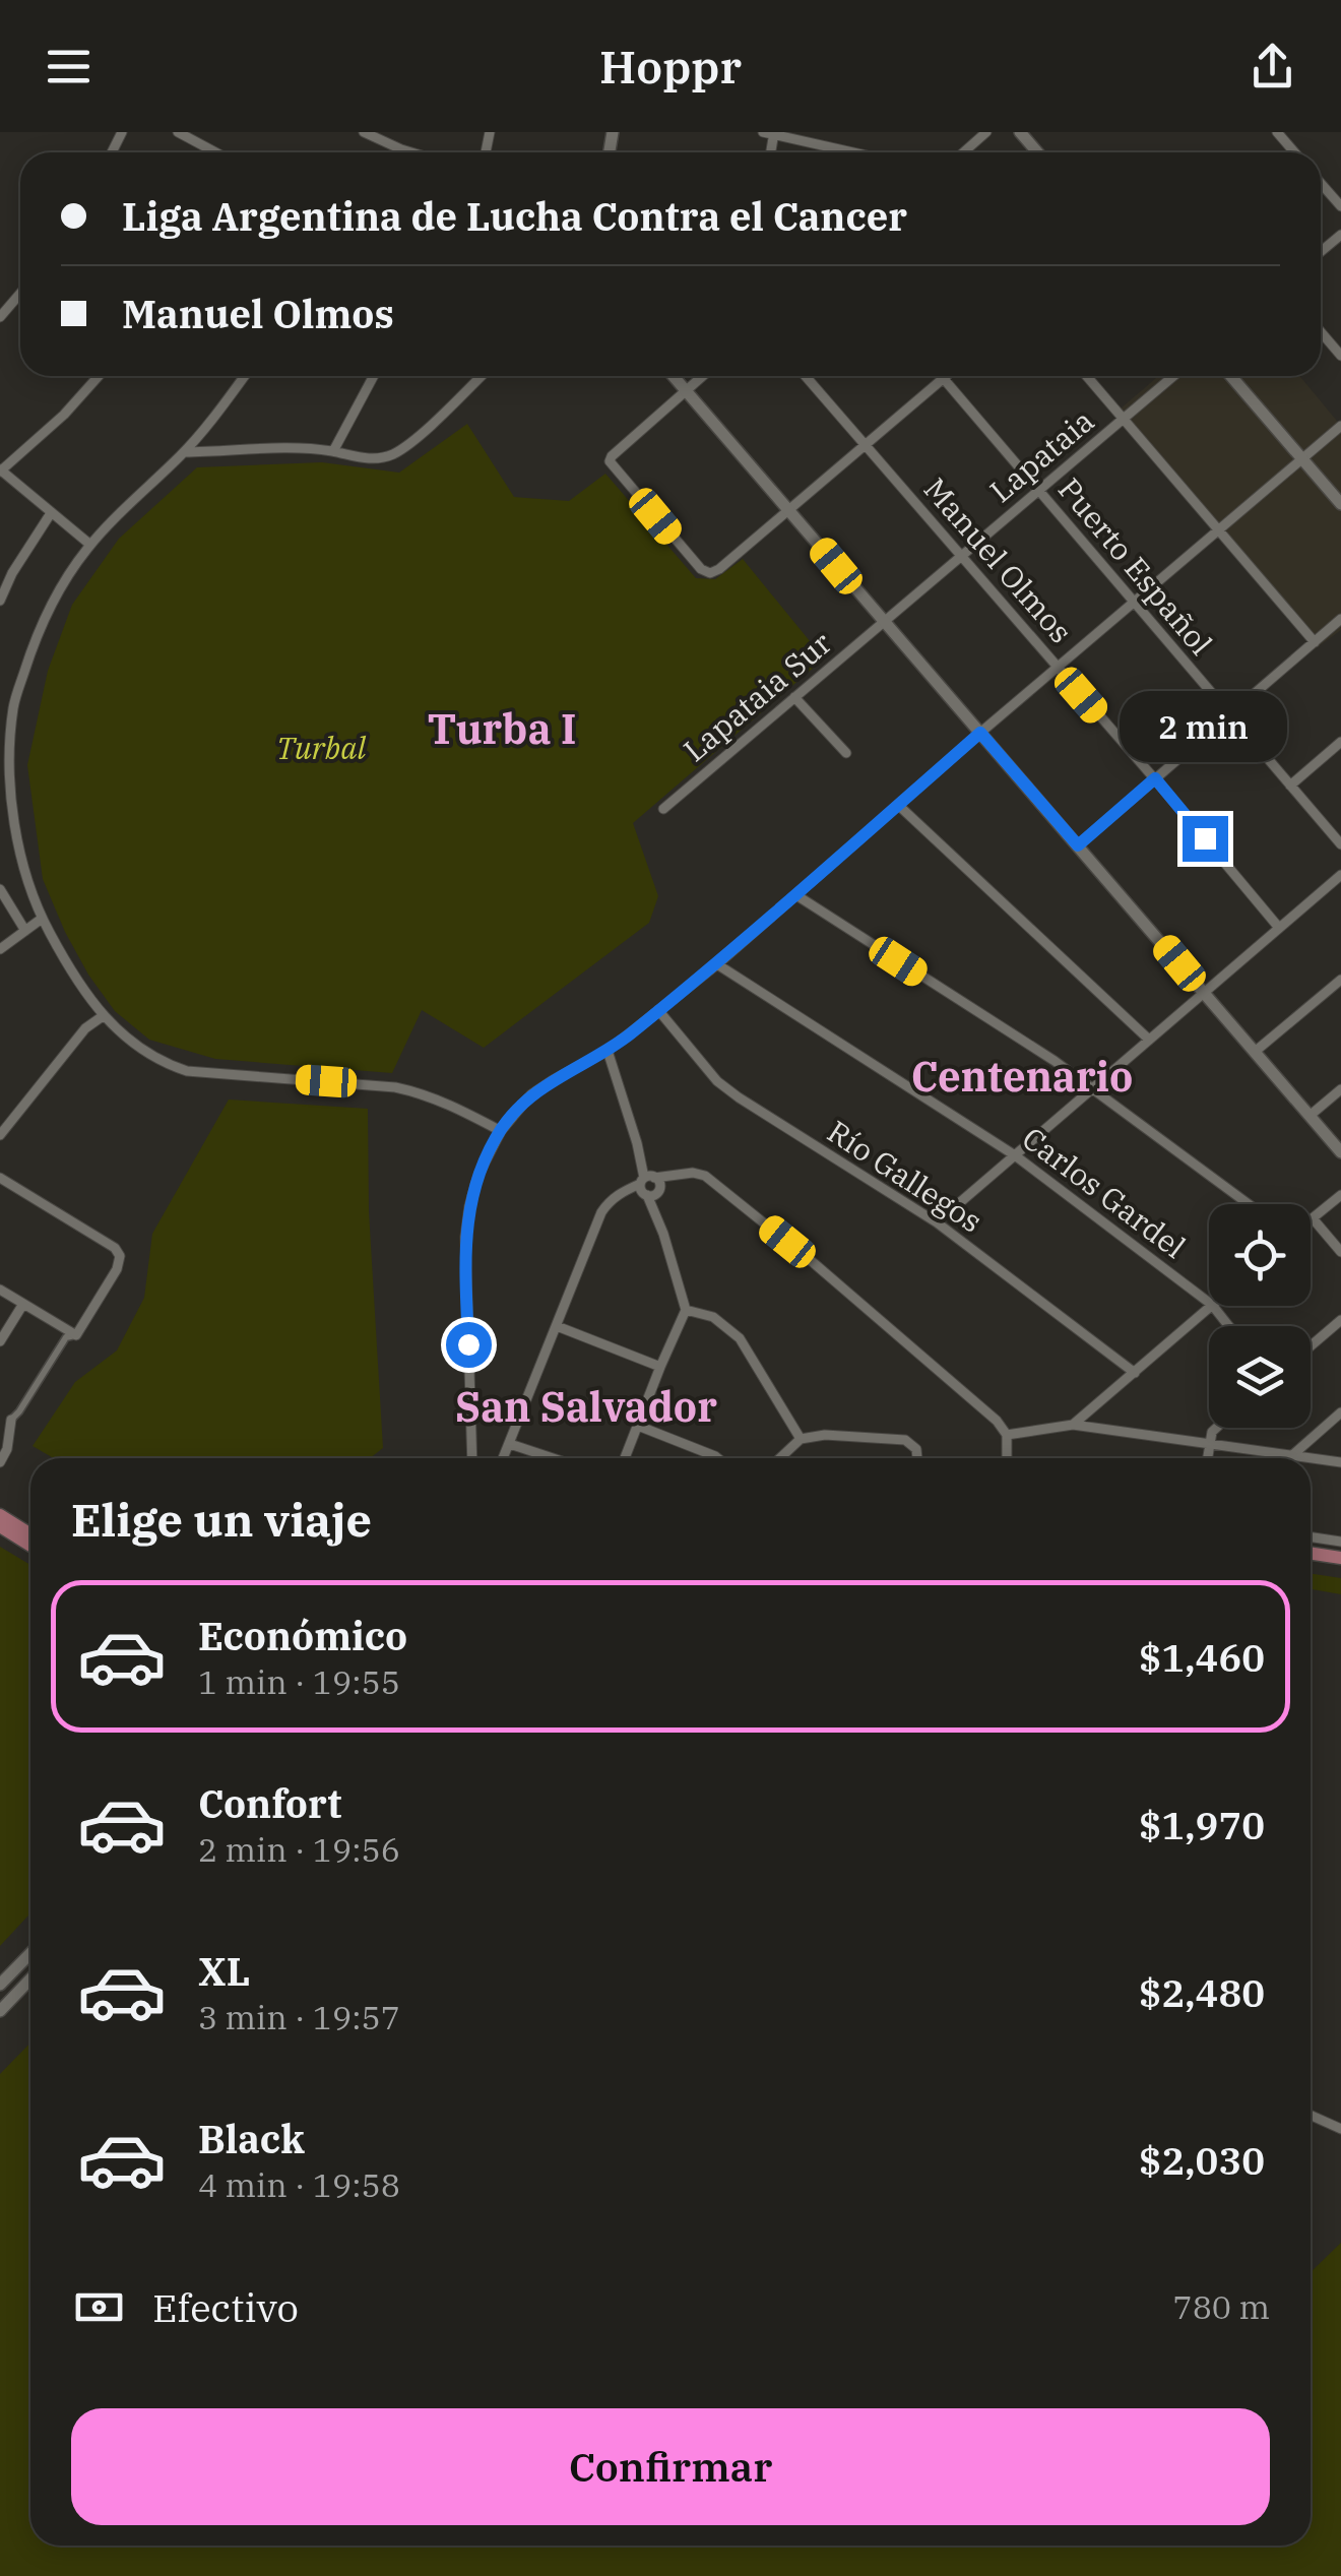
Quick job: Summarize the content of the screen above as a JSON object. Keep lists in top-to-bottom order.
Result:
{
  "streets": {
    "street": [
      "Lapataia",
      "Manuel Olmos",
      "Puerto Español",
      "Lapataia Sur",
      "Río Gallegos",
      "Carlos Gardel"
    ]
  },
  "crossings": [
    ["Lapataia", "Manuel Olmos"],
    ["Lapataia", "Puerto Español"],
    ["Lapataia", "Lapataia Sur"]
  ],
  "districts": ["Turba I", "Centenario", "San Salvador"],
  "parks": ["Turbal"],
  "page": {
    "header": "Hoppr",
    "banner": ["Liga Argentina de Lucha Contra el Cancer", "Manuel Olmos"],
    "bubble": "2 min",
    "heading": "Elige un viaje",
    "list": [
      {
        "name": "Económico",
        "note": "1 min · 19:55",
        "value": "$1,460"
      },
      {
        "name": "Confort",
        "note": "2 min · 19:56",
        "value": "$1,970"
      },
      {
        "name": "XL",
        "note": "3 min · 19:57",
        "value": "$2,480"
      },
      {
        "name": "Black",
        "note": "4 min · 19:58",
        "value": "$2,030"
      }
    ],
    "pay": ["Efectivo", "780 m"],
    "buttons": "Confirmar"
  }
}
